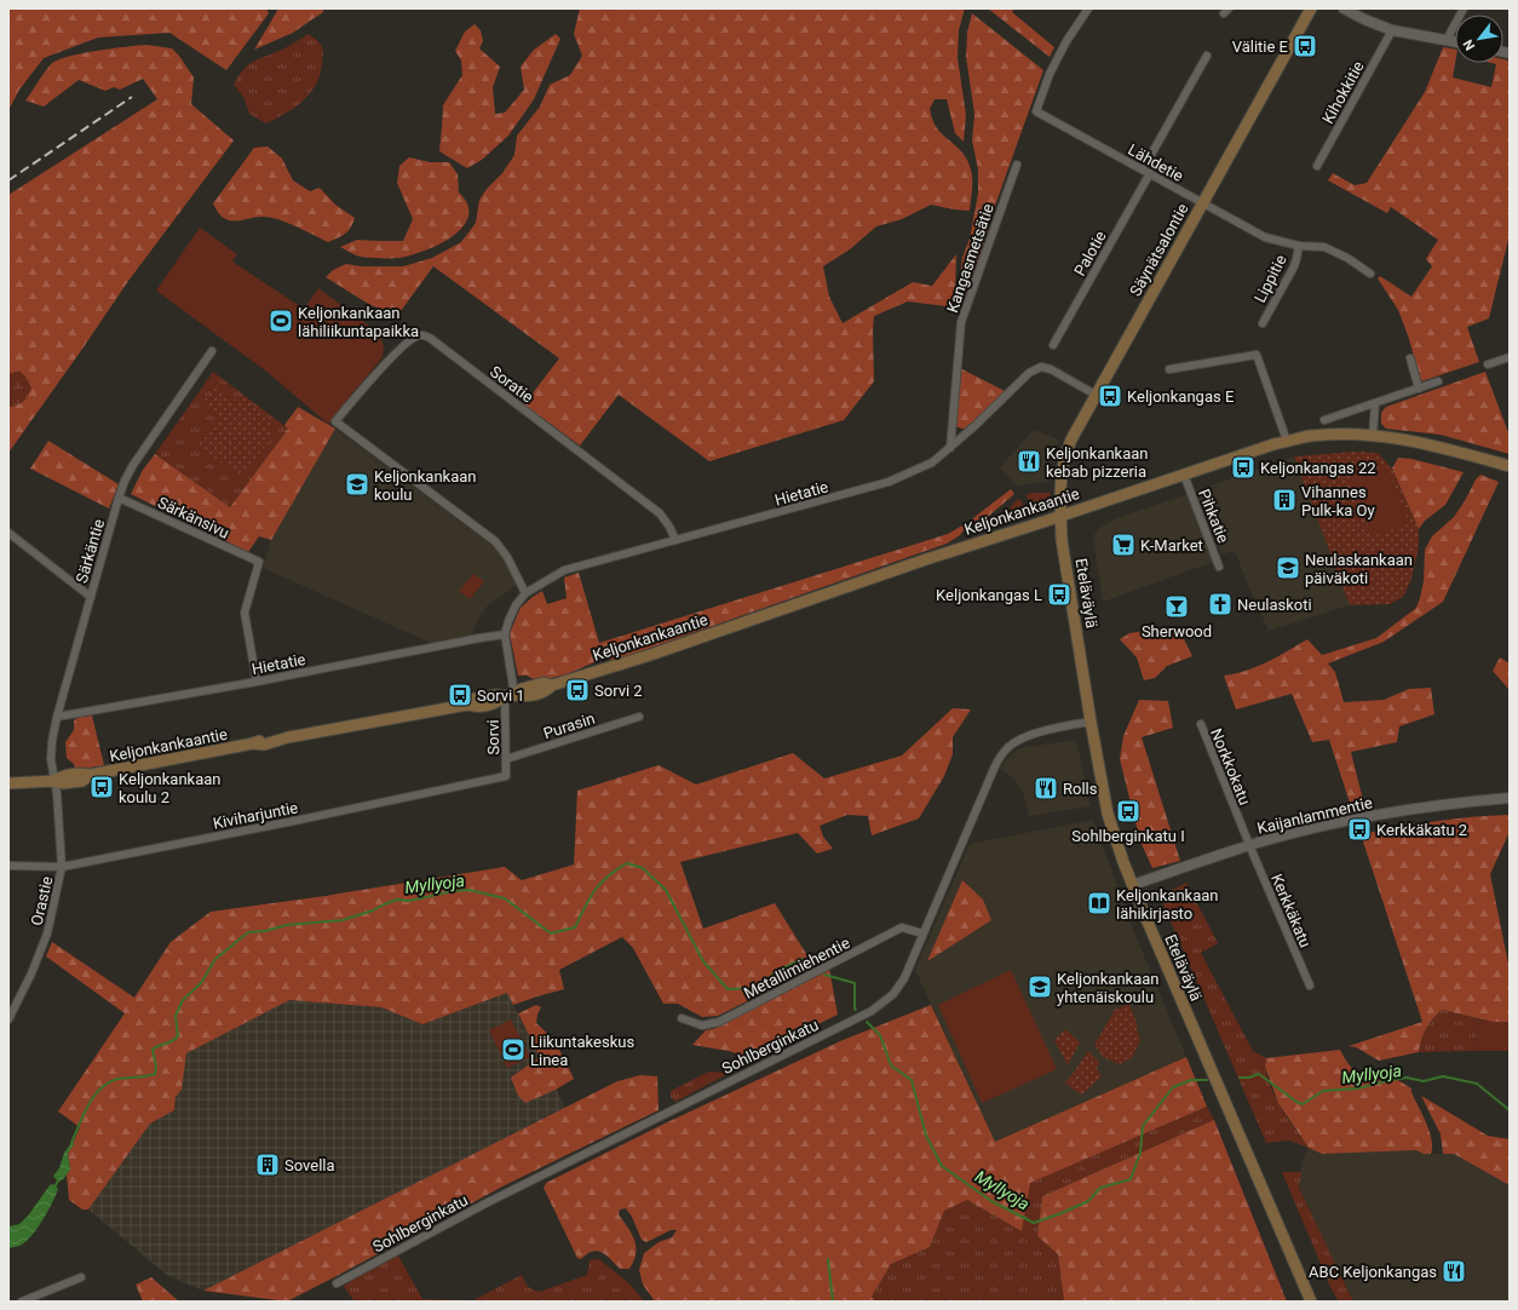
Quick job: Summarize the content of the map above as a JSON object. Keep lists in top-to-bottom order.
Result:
{
  "streets": {
    "main road": ["Säynätsalontie", "Keljonkankaantie", "Eteläväylä"],
    "street": [
      "Kihokkitie",
      "Lähdetie",
      "Palotie",
      "Kangasmetsätie",
      "Lippitie",
      "Soratie",
      "Hietatie",
      "Pihkatie",
      "Särkänsivu",
      "Särkäntie",
      "Purasin",
      "Sorvi",
      "Norkkokatu",
      "Kiviharjuntie",
      "Kaijanlammentie",
      "Orastie",
      "Kerkkäkatu",
      "Metallimiehentie",
      "Sohlberginkatu"
    ]
  },
  "crossings": [
    ["Lähdetie", "Säynätsalontie"],
    ["Lähdetie", "Palotie"],
    ["Lähdetie", "Lippitie"],
    ["Säynätsalontie", "Hietatie"],
    ["Säynätsalontie", "Keljonkankaantie"],
    ["Säynätsalontie", "Eteläväylä"],
    ["Kangasmetsätie", "Hietatie"],
    ["Soratie", "Hietatie"],
    ["Hietatie", "Keljonkankaantie"],
    ["Hietatie", "Särkänsivu"],
    ["Hietatie", "Särkäntie"],
    ["Hietatie", "Sorvi"],
    ["Keljonkankaantie", "Pihkatie"],
    ["Keljonkankaantie", "Särkäntie"],
    ["Keljonkankaantie", "Eteläväylä"],
    ["Keljonkankaantie", "Sorvi"],
    ["Keljonkankaantie", "Orastie"],
    ["Särkänsivu", "Särkäntie"],
    ["Särkäntie", "Orastie"],
    ["Eteläväylä", "Kaijanlammentie"],
    ["Eteläväylä", "Sohlberginkatu"],
    ["Purasin", "Sorvi"],
    ["Sorvi", "Kiviharjuntie"],
    ["Norkkokatu", "Kaijanlammentie"],
    ["Norkkokatu", "Kerkkäkatu"],
    ["Kiviharjuntie", "Orastie"],
    ["Kaijanlammentie", "Kerkkäkatu"],
    ["Metallimiehentie", "Sohlberginkatu"]
  ],
  "water": ["Myllyoja"],
  "places": {
    "bus stop": [
      "Välitie E",
      "Keljonkangas E",
      "Keljonkangas 22",
      "Keljonkangas L",
      "Sorvi 2",
      "Sorvi 1",
      "Keljonkankaan koulu 2",
      "Sohlberginkatu I",
      "Kerkkäkatu 2"
    ],
    "sports": ["Keljonkankaan lähiliikuntapaikka", "Liikuntakeskus Linea"],
    "restaurant": ["Keljonkankaan kebab pizzeria", "Rolls", "ABC Keljonkangas"],
    "school or university": ["Keljonkankaan koulu", "Neulaskankaan päiväkoti", "Keljonkankaan yhtenäiskoulu"],
    "building": ["Vihannes Pulk-ka Oy", "Sovella"],
    "supermarket": ["K-Market"],
    "church": ["Neulaskoti"],
    "bar": ["Sherwood"],
    "library": ["Keljonkankaan lähikirjasto"]
  },
  "north": "bottom left"
}
